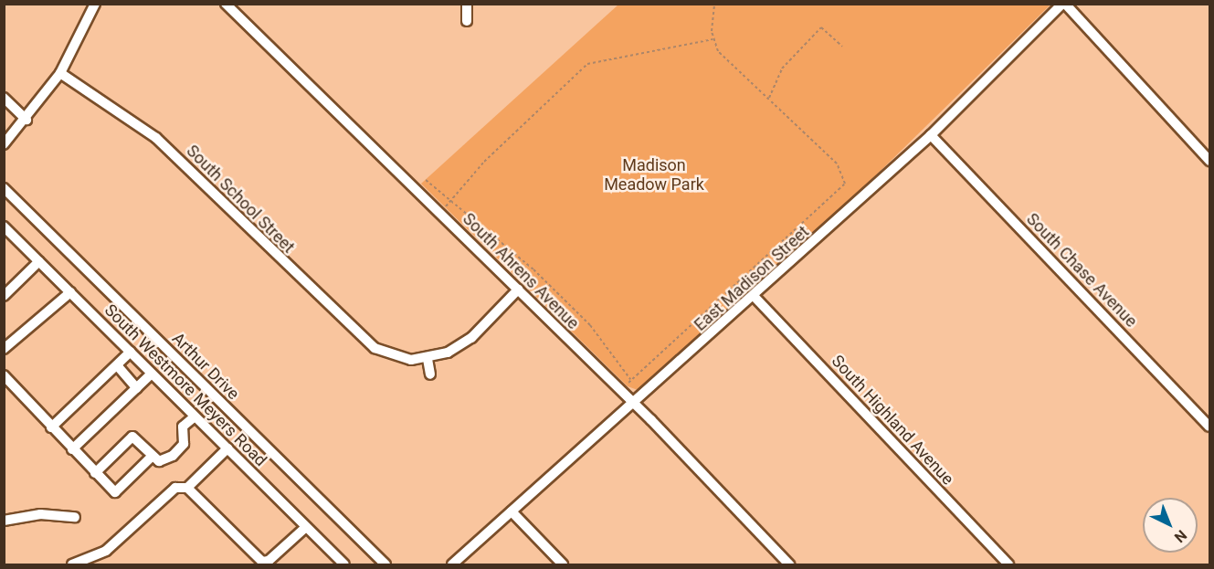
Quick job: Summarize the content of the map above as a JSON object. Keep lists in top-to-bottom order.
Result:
{
  "streets": {
    "street": [
      "South School Street",
      "South Chase Avenue",
      "South Ahrens Avenue",
      "East Madison Street",
      "Arthur Drive",
      "South Westmore Meyers Road",
      "South Highland Avenue"
    ]
  },
  "crossings": [
    ["South Chase Avenue", "East Madison Street"],
    ["South Ahrens Avenue", "East Madison Street"],
    ["East Madison Street", "South Highland Avenue"]
  ],
  "parks": ["Madison Meadow Park"],
  "north": "bottom right"
}
